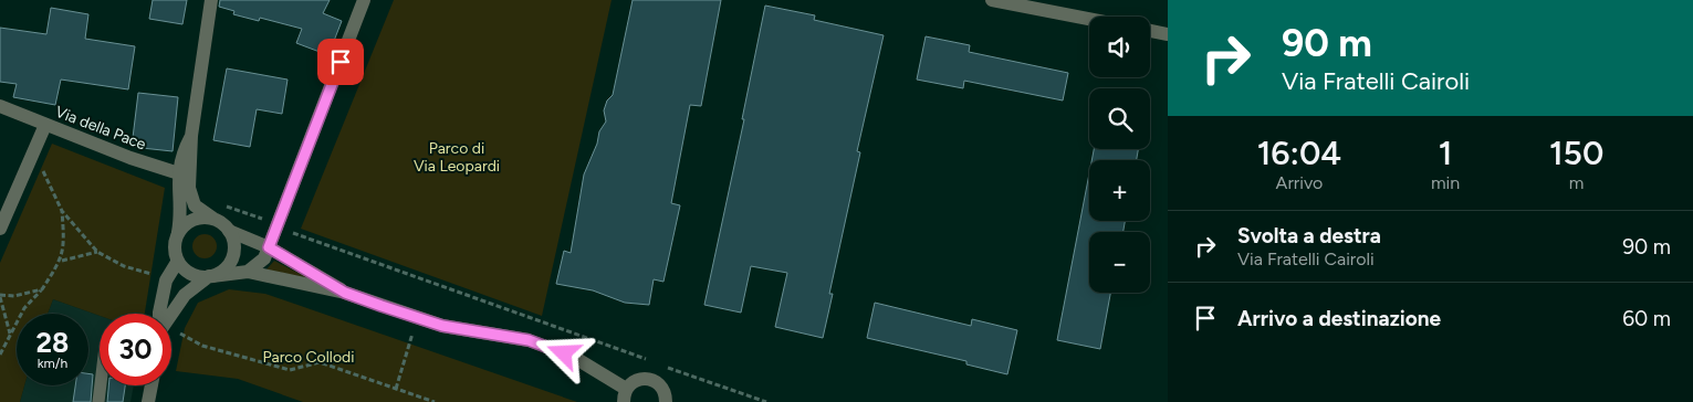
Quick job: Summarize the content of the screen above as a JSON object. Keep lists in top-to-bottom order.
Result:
{
  "streets": {
    "street": ["Via della Pace"]
  },
  "parks": ["Parco di Via Leopardi", "Parco Collodi"],
  "page": {
    "turn": ["90 m", "Via Fratelli Cairoli"],
    "map_buttons": ["+", "−"],
    "eta": [
      "16:04",
      "Arrivo",
      "1",
      "min",
      "150",
      "m"
    ],
    "list": [
      {
        "name": "Svolta a destra",
        "note": "Via Fratelli Cairoli",
        "value": "90 m"
      },
      {
        "name": "Arrivo a destinazione",
        "value": "60 m"
      }
    ],
    "speed": "28 km/h",
    "limit": "30"
  }
}
